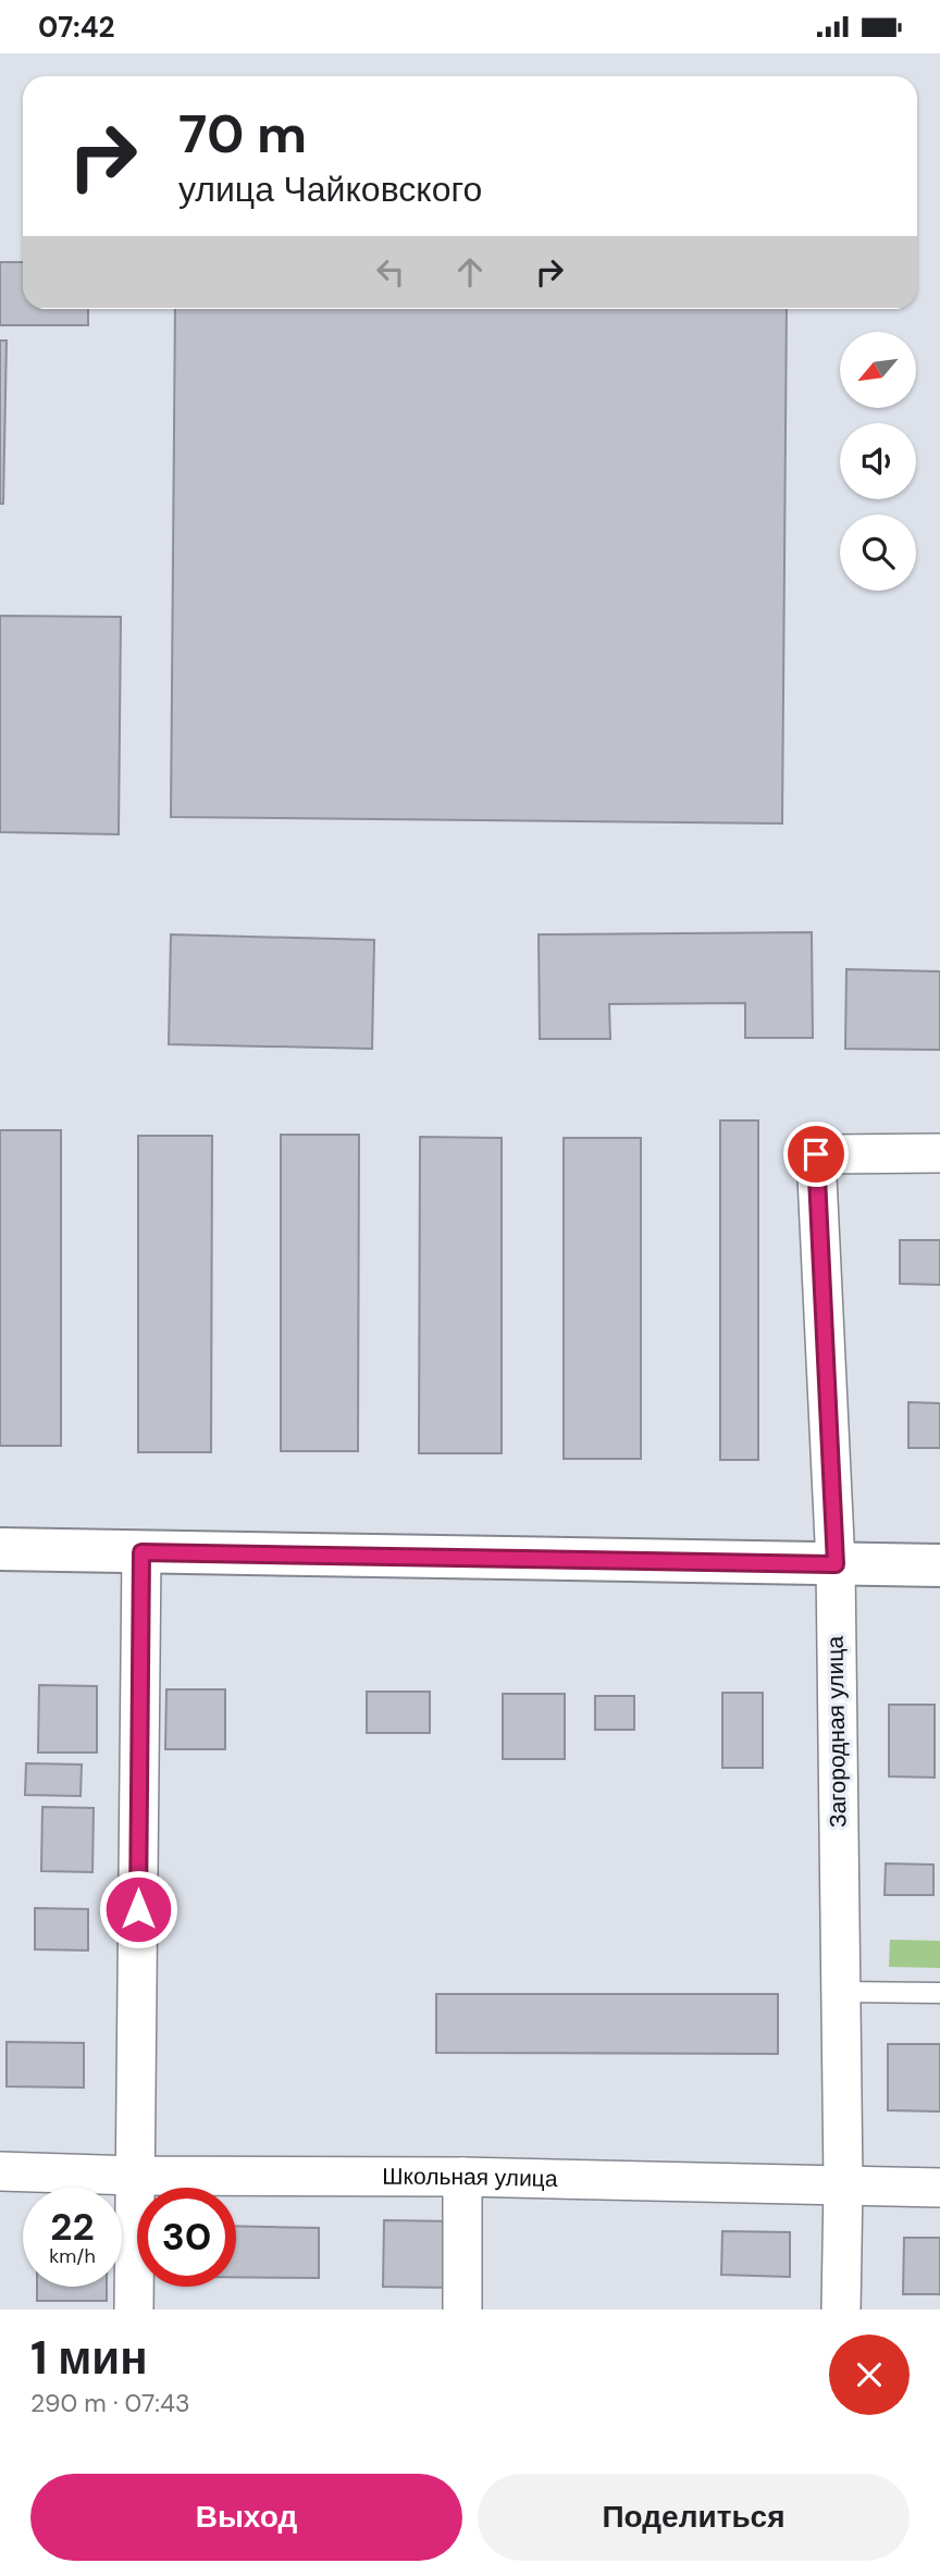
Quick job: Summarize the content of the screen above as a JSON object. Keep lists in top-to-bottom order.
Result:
{
  "streets": {
    "street": ["Загородная улица", "Школьная улица"]
  },
  "crossings": [
    ["Загородная улица", "Школьная улица"]
  ],
  "north": "bottom left",
  "page": {
    "status": "07:42",
    "turn": ["70 m", "улица Чайковского"],
    "speed": "22 km/h",
    "limit": "30",
    "heading": ["1 мин", "290 m · 07:43"],
    "buttons": ["Выход", "Поделиться"]
  }
}
